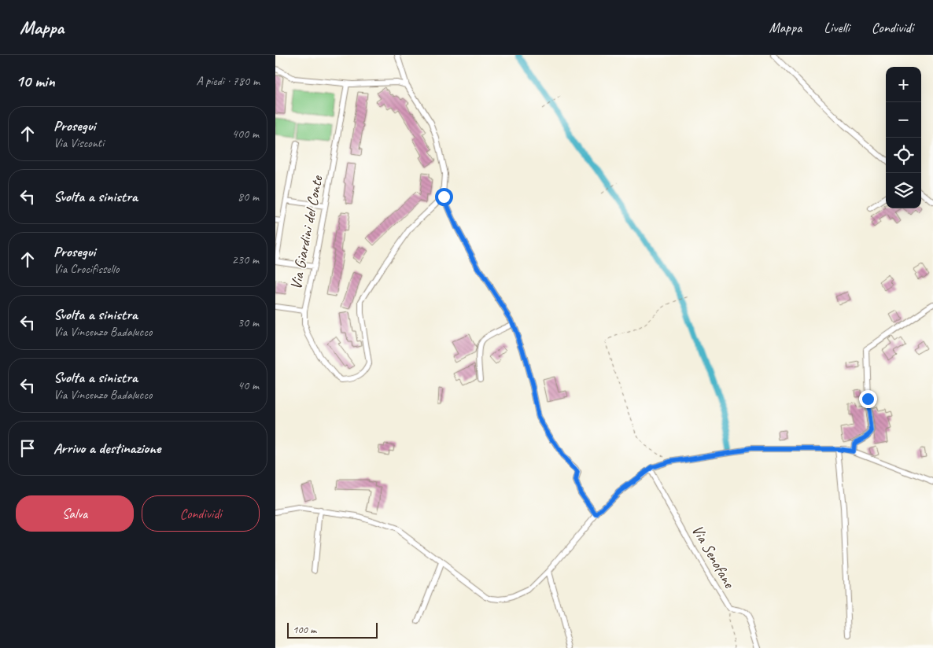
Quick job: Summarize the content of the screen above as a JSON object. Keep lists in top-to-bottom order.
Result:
{
  "streets": {
    "street": ["Via Giardini del Conte", "Via Senofane"]
  },
  "scale_bar": "100 m",
  "page": {
    "header": "Mappa",
    "nav": ["Mappa", "Livelli", "Condividi"],
    "heading": ["10 min", "A piedi · 780 m"],
    "map_buttons": ["+", "−"],
    "list": [
      ["Prosegui", "Via Visconti", "400 m"],
      ["Svolta a sinistra", "80 m"],
      ["Prosegui", "Via Crocifissello", "230 m"],
      ["Svolta a sinistra", "Via Vincenzo Badalucco", "30 m"],
      ["Svolta a sinistra", "Via Vincenzo Badalucco", "40 m"],
      "Arrivo a destinazione"
    ],
    "buttons": ["Salva", "Condividi"],
    "scale": "100 m"
  }
}
